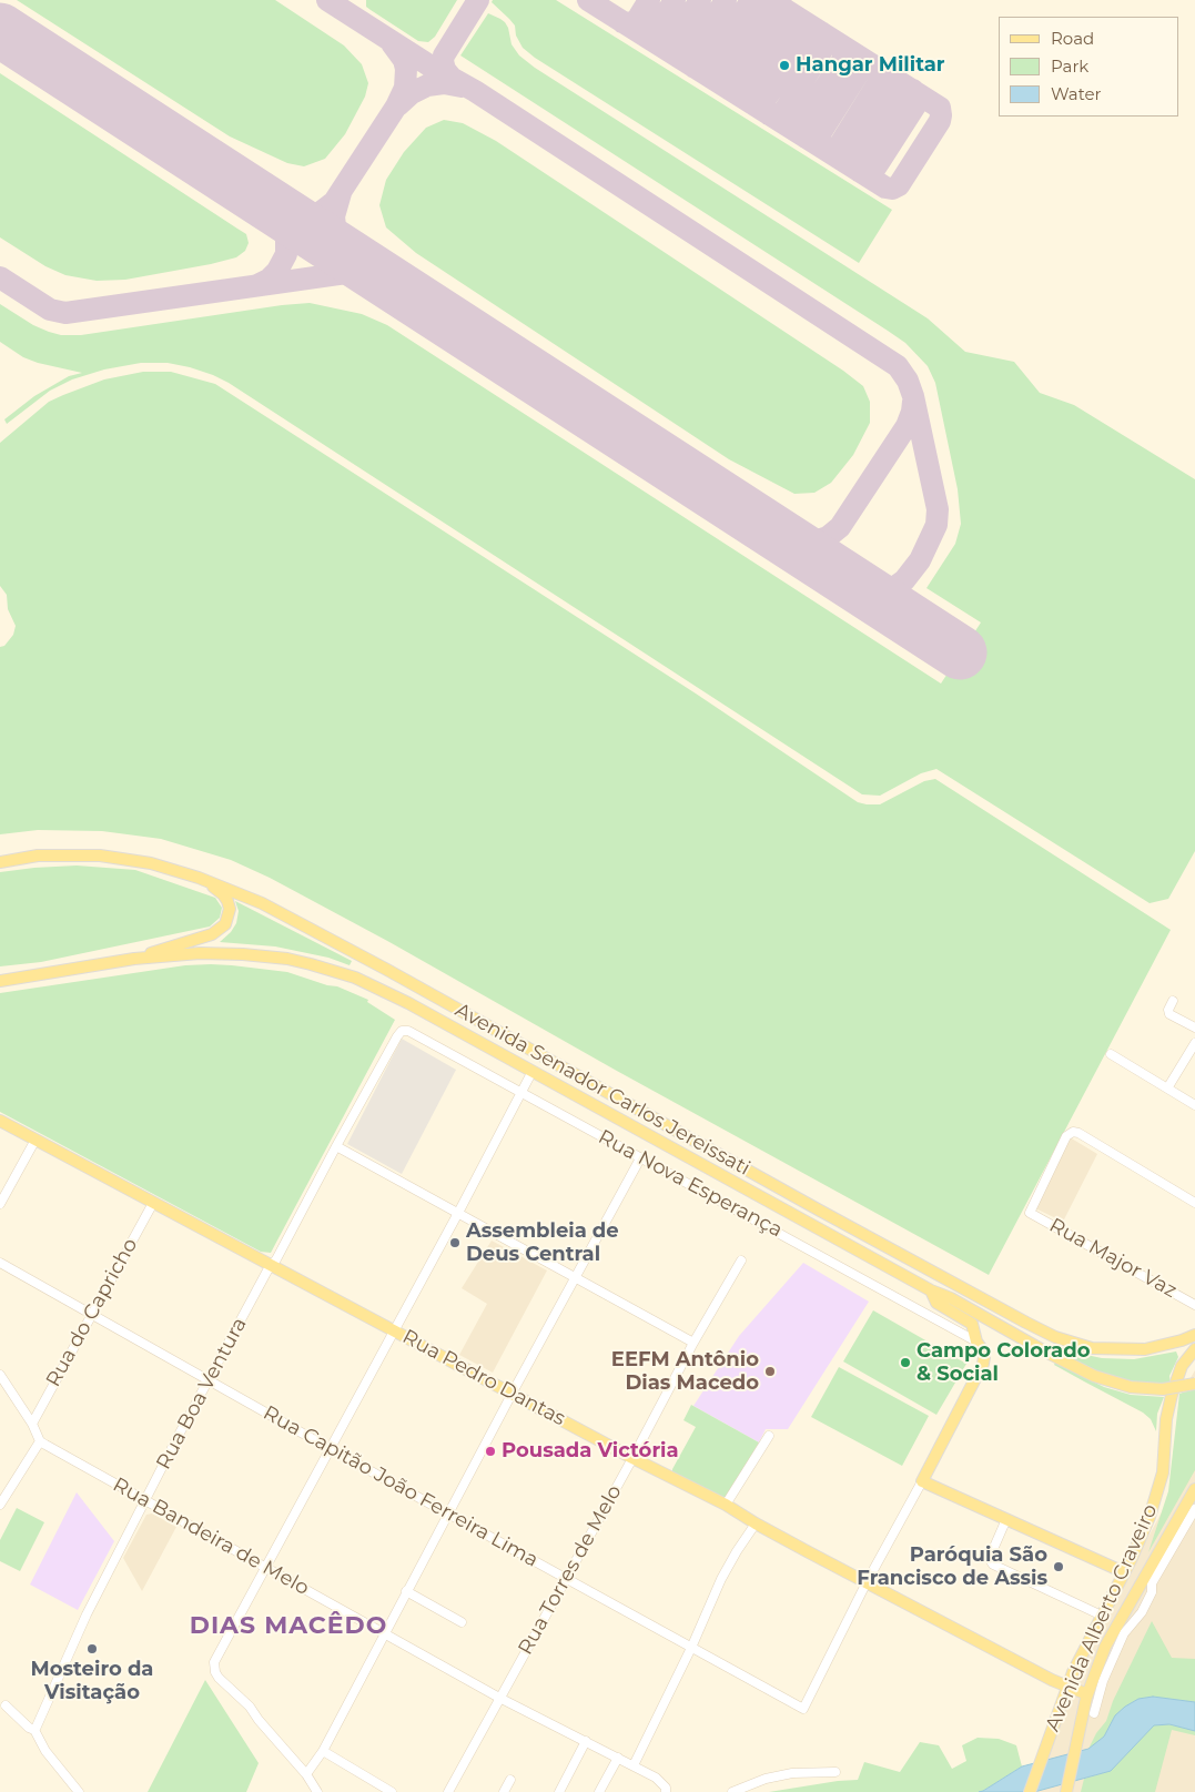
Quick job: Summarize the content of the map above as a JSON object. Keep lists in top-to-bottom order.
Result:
{
  "streets": {
    "main road": ["Avenida Senador Carlos Jereissati", "Rua Pedro Dantas", "Avenida Alberto Craveiro"],
    "street": [
      "Rua Nova Esperança",
      "Rua Major Vaz",
      "Rua do Capricho",
      "Rua Boa Ventura",
      "Rua Capitão João Ferreira Lima",
      "Rua Bandeira de Melo",
      "Rua Torres de Melo"
    ]
  },
  "crossings": [
    ["Rua Nova Esperança", "Rua Boa Ventura"],
    ["Rua do Capricho", "Rua Pedro Dantas"],
    ["Rua do Capricho", "Rua Capitão João Ferreira Lima"],
    ["Rua Pedro Dantas", "Rua Boa Ventura"],
    ["Rua Pedro Dantas", "Rua Capitão João Ferreira Lima"],
    ["Rua Pedro Dantas", "Rua Torres de Melo"],
    ["Rua Pedro Dantas", "Avenida Alberto Craveiro"],
    ["Rua Boa Ventura", "Rua Capitão João Ferreira Lima"],
    ["Rua Boa Ventura", "Rua Bandeira de Melo"],
    ["Rua Capitão João Ferreira Lima", "Rua Torres de Melo"],
    ["Rua Bandeira de Melo", "Rua Torres de Melo"]
  ],
  "districts": ["DIAS MACÊDO"],
  "places": [
    "Hangar Militar",
    "Assembleia de Deus Central",
    "Campo Colorado & Social",
    "EEFM Antônio Dias Macedo",
    "Pousada Victória",
    "Paróquia São Francisco de Assis",
    "Mosteiro da Visitação"
  ],
  "legend": ["Road", "Park", "Water"]
}
